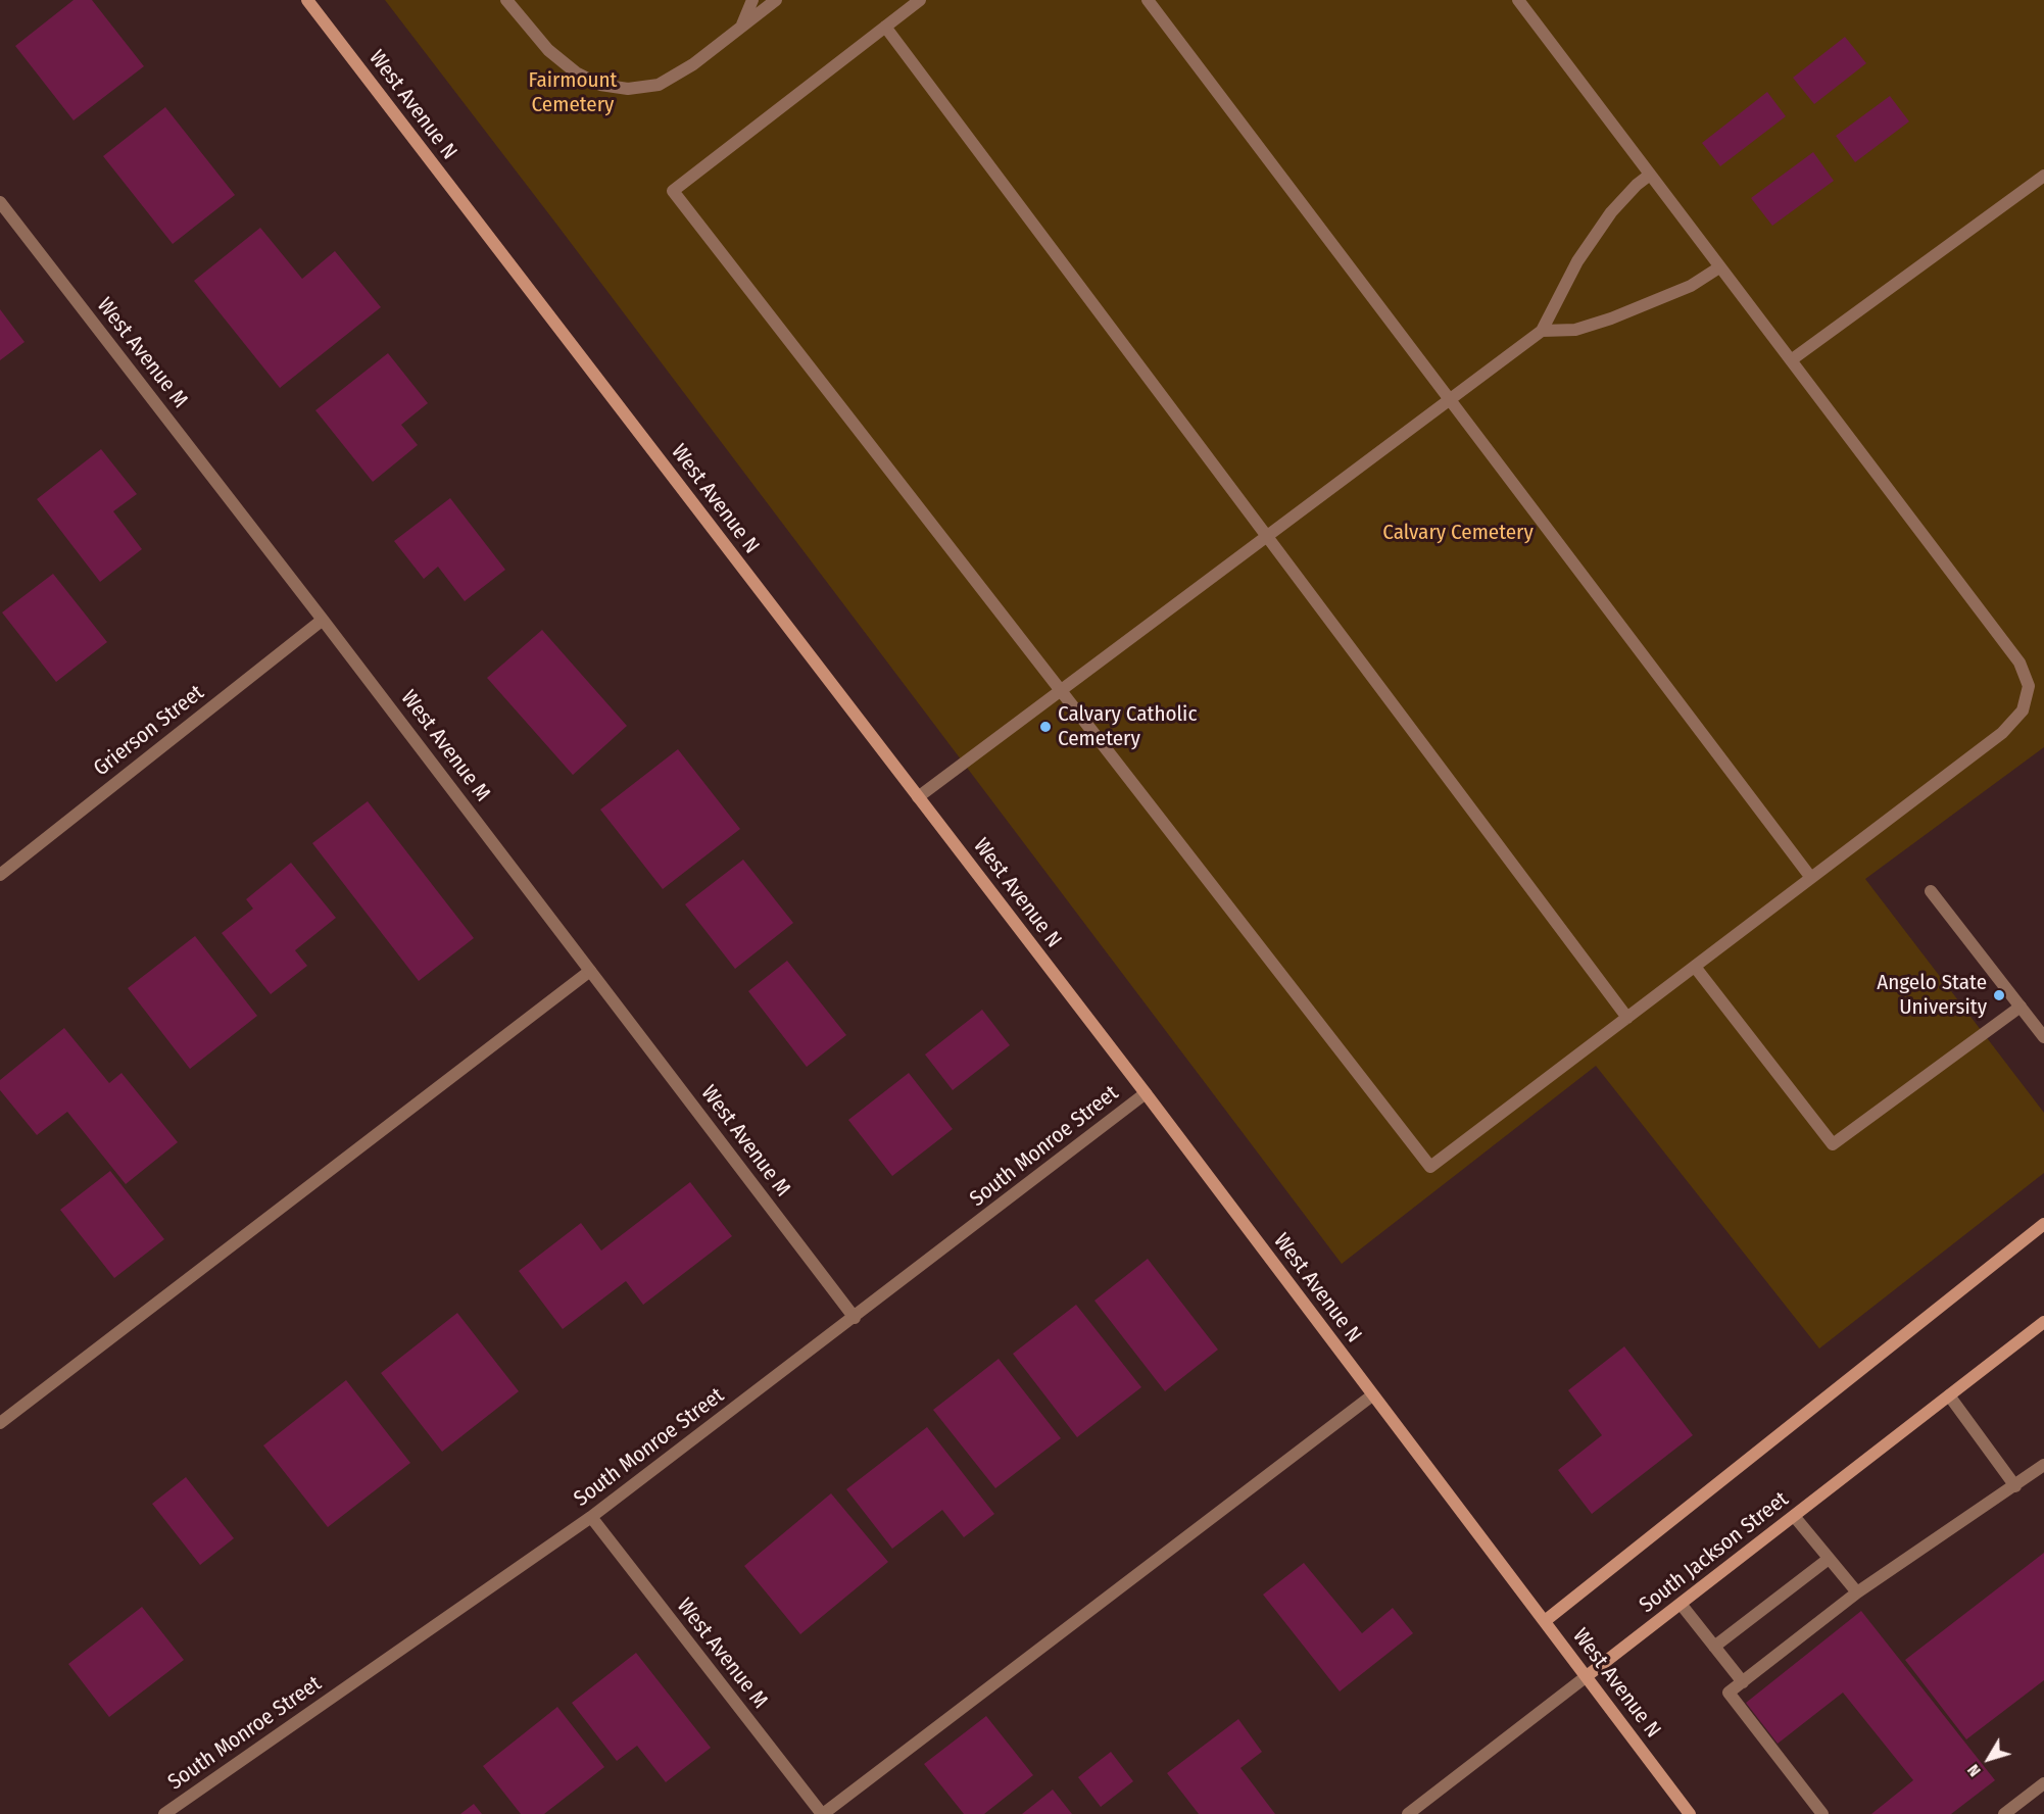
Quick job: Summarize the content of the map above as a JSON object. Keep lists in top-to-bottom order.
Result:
{
  "streets": {
    "main road": ["West Avenue N", "South Jackson Street"],
    "street": ["West Avenue M", "Grierson Street", "South Monroe Street"]
  },
  "crossings": [
    ["West Avenue N", "South Monroe Street"],
    ["West Avenue N", "South Jackson Street"],
    ["West Avenue M", "Grierson Street"],
    ["West Avenue M", "South Monroe Street"]
  ],
  "parks": ["Fairmount Cemetery", "Calvary Cemetery"],
  "places": ["Calvary Catholic Cemetery", "Angelo State University"],
  "north": "bottom left"
}
